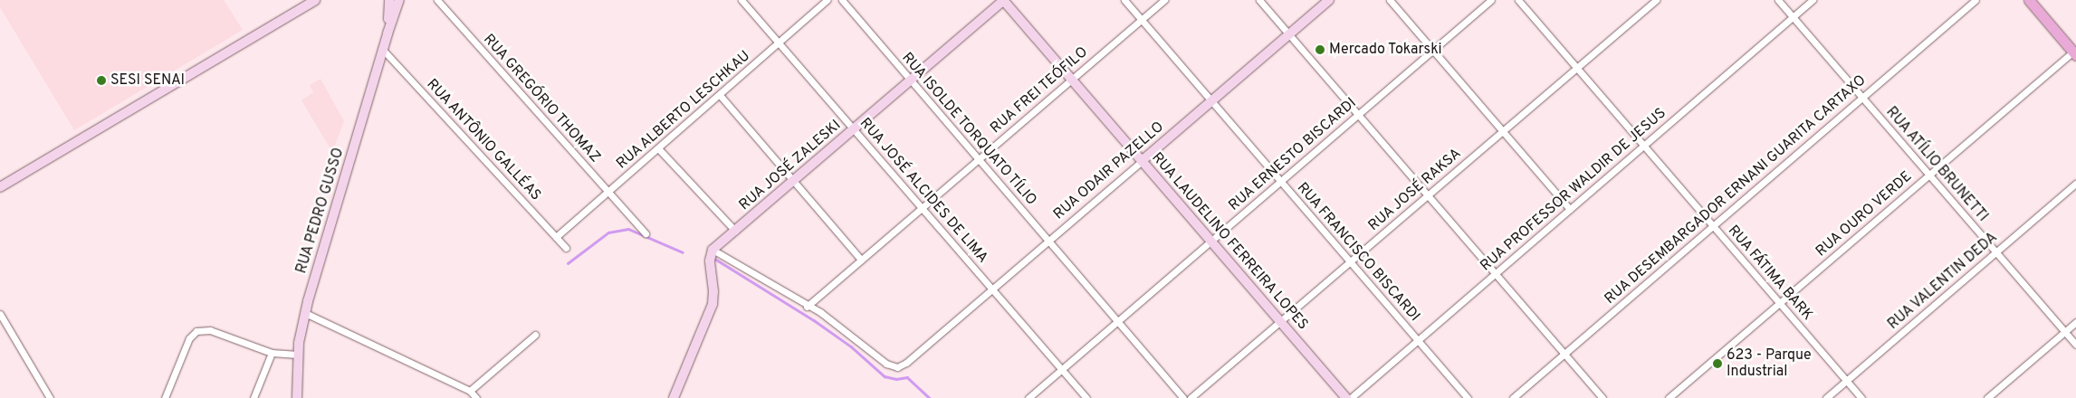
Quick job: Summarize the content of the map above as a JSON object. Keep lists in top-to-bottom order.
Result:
{
  "streets": {
    "street": [
      "RUA FREI TEÓFILO",
      "RUA GREGÓRIO THOMAZ",
      "RUA ALBERTO LESCHKAU",
      "RUA ISOLDE TORQUATO TÍLIO",
      "RUA ANTÔNIO GALLÉAS",
      "RUA ERNESTO BISCARDI",
      "RUA ATÍLIO BRUNETTI",
      "RUA JOSÉ ZALESKI",
      "RUA ODAIR PAZELLO",
      "RUA JOSÉ RAKSA",
      "RUA PROFESSOR WALDIR DE JESUS",
      "RUA DESEMBARGADOR ERNANI GUARITA CARTAXO",
      "RUA JOSÉ ALCIDES DE LIMA",
      "RUA PEDRO GUSSO",
      "RUA OURO VERDE",
      "RUA LAUDELINO FERREIRA LOPES",
      "RUA FRANCISCO BISCARDI",
      "RUA FÁTIMA BARK",
      "RUA VALENTIN DEDA"
    ]
  },
  "crossings": [
    ["RUA FREI TEÓFILO", "RUA ISOLDE TORQUATO TÍLIO"],
    ["RUA FREI TEÓFILO", "RUA ODAIR PAZELLO"],
    ["RUA FREI TEÓFILO", "RUA JOSÉ ALCIDES DE LIMA"],
    ["RUA FREI TEÓFILO", "RUA LAUDELINO FERREIRA LOPES"],
    ["RUA FREI TEÓFILO", "RUA FRANCISCO BISCARDI"],
    ["RUA GREGÓRIO THOMAZ", "RUA ALBERTO LESCHKAU"],
    ["RUA ALBERTO LESCHKAU", "RUA ANTÔNIO GALLÉAS"],
    ["RUA ALBERTO LESCHKAU", "RUA JOSÉ ALCIDES DE LIMA"],
    ["RUA ISOLDE TORQUATO TÍLIO", "RUA ERNESTO BISCARDI"],
    ["RUA ISOLDE TORQUATO TÍLIO", "RUA JOSÉ ZALESKI"],
    ["RUA ISOLDE TORQUATO TÍLIO", "RUA ODAIR PAZELLO"],
    ["RUA ANTÔNIO GALLÉAS", "RUA PEDRO GUSSO"],
    ["RUA ERNESTO BISCARDI", "RUA JOSÉ ALCIDES DE LIMA"],
    ["RUA ERNESTO BISCARDI", "RUA LAUDELINO FERREIRA LOPES"],
    ["RUA ERNESTO BISCARDI", "RUA FRANCISCO BISCARDI"],
    ["RUA ATÍLIO BRUNETTI", "RUA PROFESSOR WALDIR DE JESUS"],
    ["RUA ATÍLIO BRUNETTI", "RUA DESEMBARGADOR ERNANI GUARITA CARTAXO"],
    ["RUA ATÍLIO BRUNETTI", "RUA OURO VERDE"],
    ["RUA ATÍLIO BRUNETTI", "RUA VALENTIN DEDA"],
    ["RUA JOSÉ ZALESKI", "RUA JOSÉ ALCIDES DE LIMA"],
    ["RUA JOSÉ ZALESKI", "RUA LAUDELINO FERREIRA LOPES"],
    ["RUA ODAIR PAZELLO", "RUA JOSÉ ALCIDES DE LIMA"],
    ["RUA ODAIR PAZELLO", "RUA LAUDELINO FERREIRA LOPES"],
    ["RUA ODAIR PAZELLO", "RUA FRANCISCO BISCARDI"],
    ["RUA JOSÉ RAKSA", "RUA LAUDELINO FERREIRA LOPES"],
    ["RUA JOSÉ RAKSA", "RUA FRANCISCO BISCARDI"],
    ["RUA JOSÉ RAKSA", "RUA FÁTIMA BARK"],
    ["RUA PROFESSOR WALDIR DE JESUS", "RUA FRANCISCO BISCARDI"],
    ["RUA PROFESSOR WALDIR DE JESUS", "RUA FÁTIMA BARK"],
    ["RUA DESEMBARGADOR ERNANI GUARITA CARTAXO", "RUA FÁTIMA BARK"],
    ["RUA OURO VERDE", "RUA FÁTIMA BARK"],
    ["RUA FÁTIMA BARK", "RUA VALENTIN DEDA"]
  ],
  "places": ["Mercado Tokarski", "SESI SENAI", "623 - Parque Industrial"]
}
